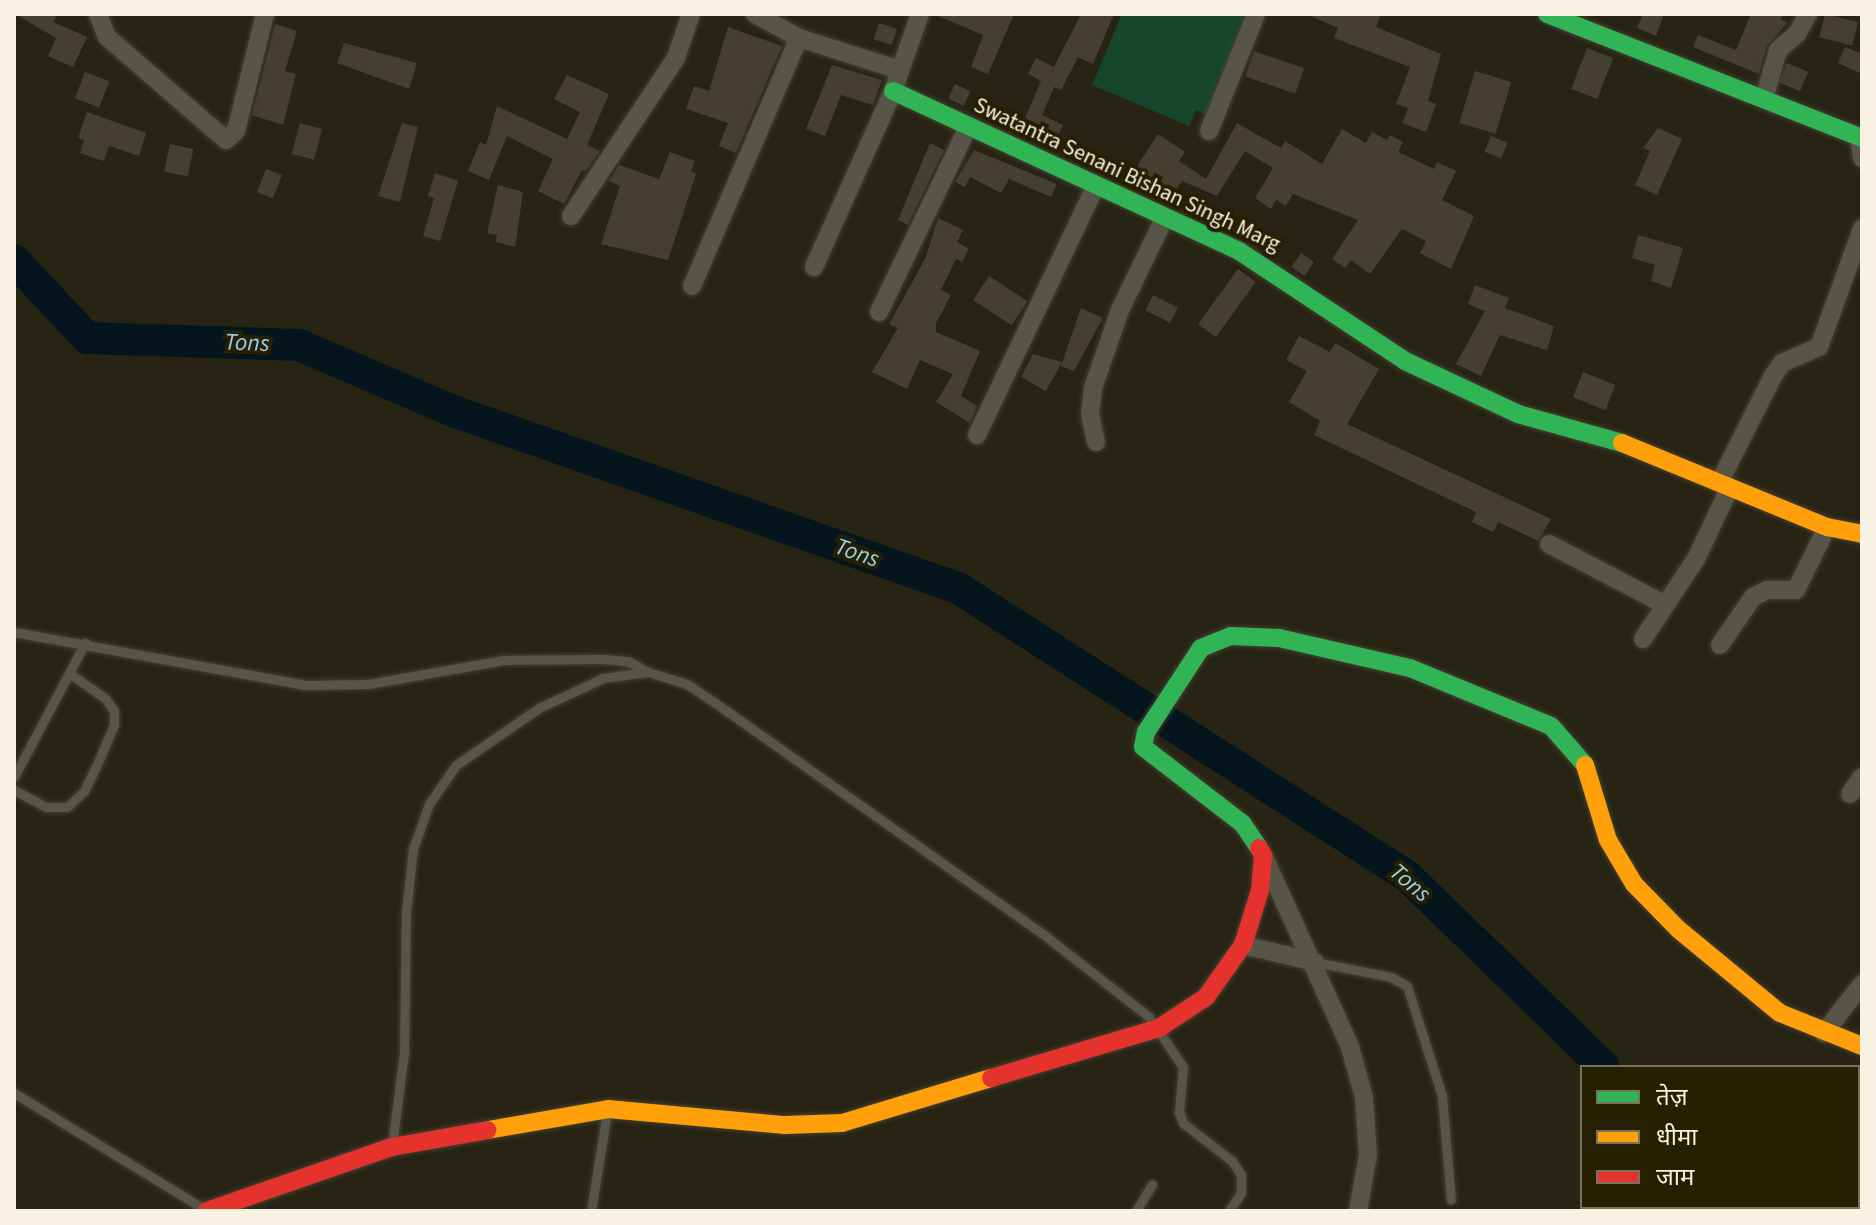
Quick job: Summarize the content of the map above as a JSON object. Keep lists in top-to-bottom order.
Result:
{
  "streets": {
    "street": ["Swatantra Senani Bishan Singh Marg"]
  },
  "water": ["Tons"],
  "legend": ["तेज़", "धीमा", "जाम"]
}
